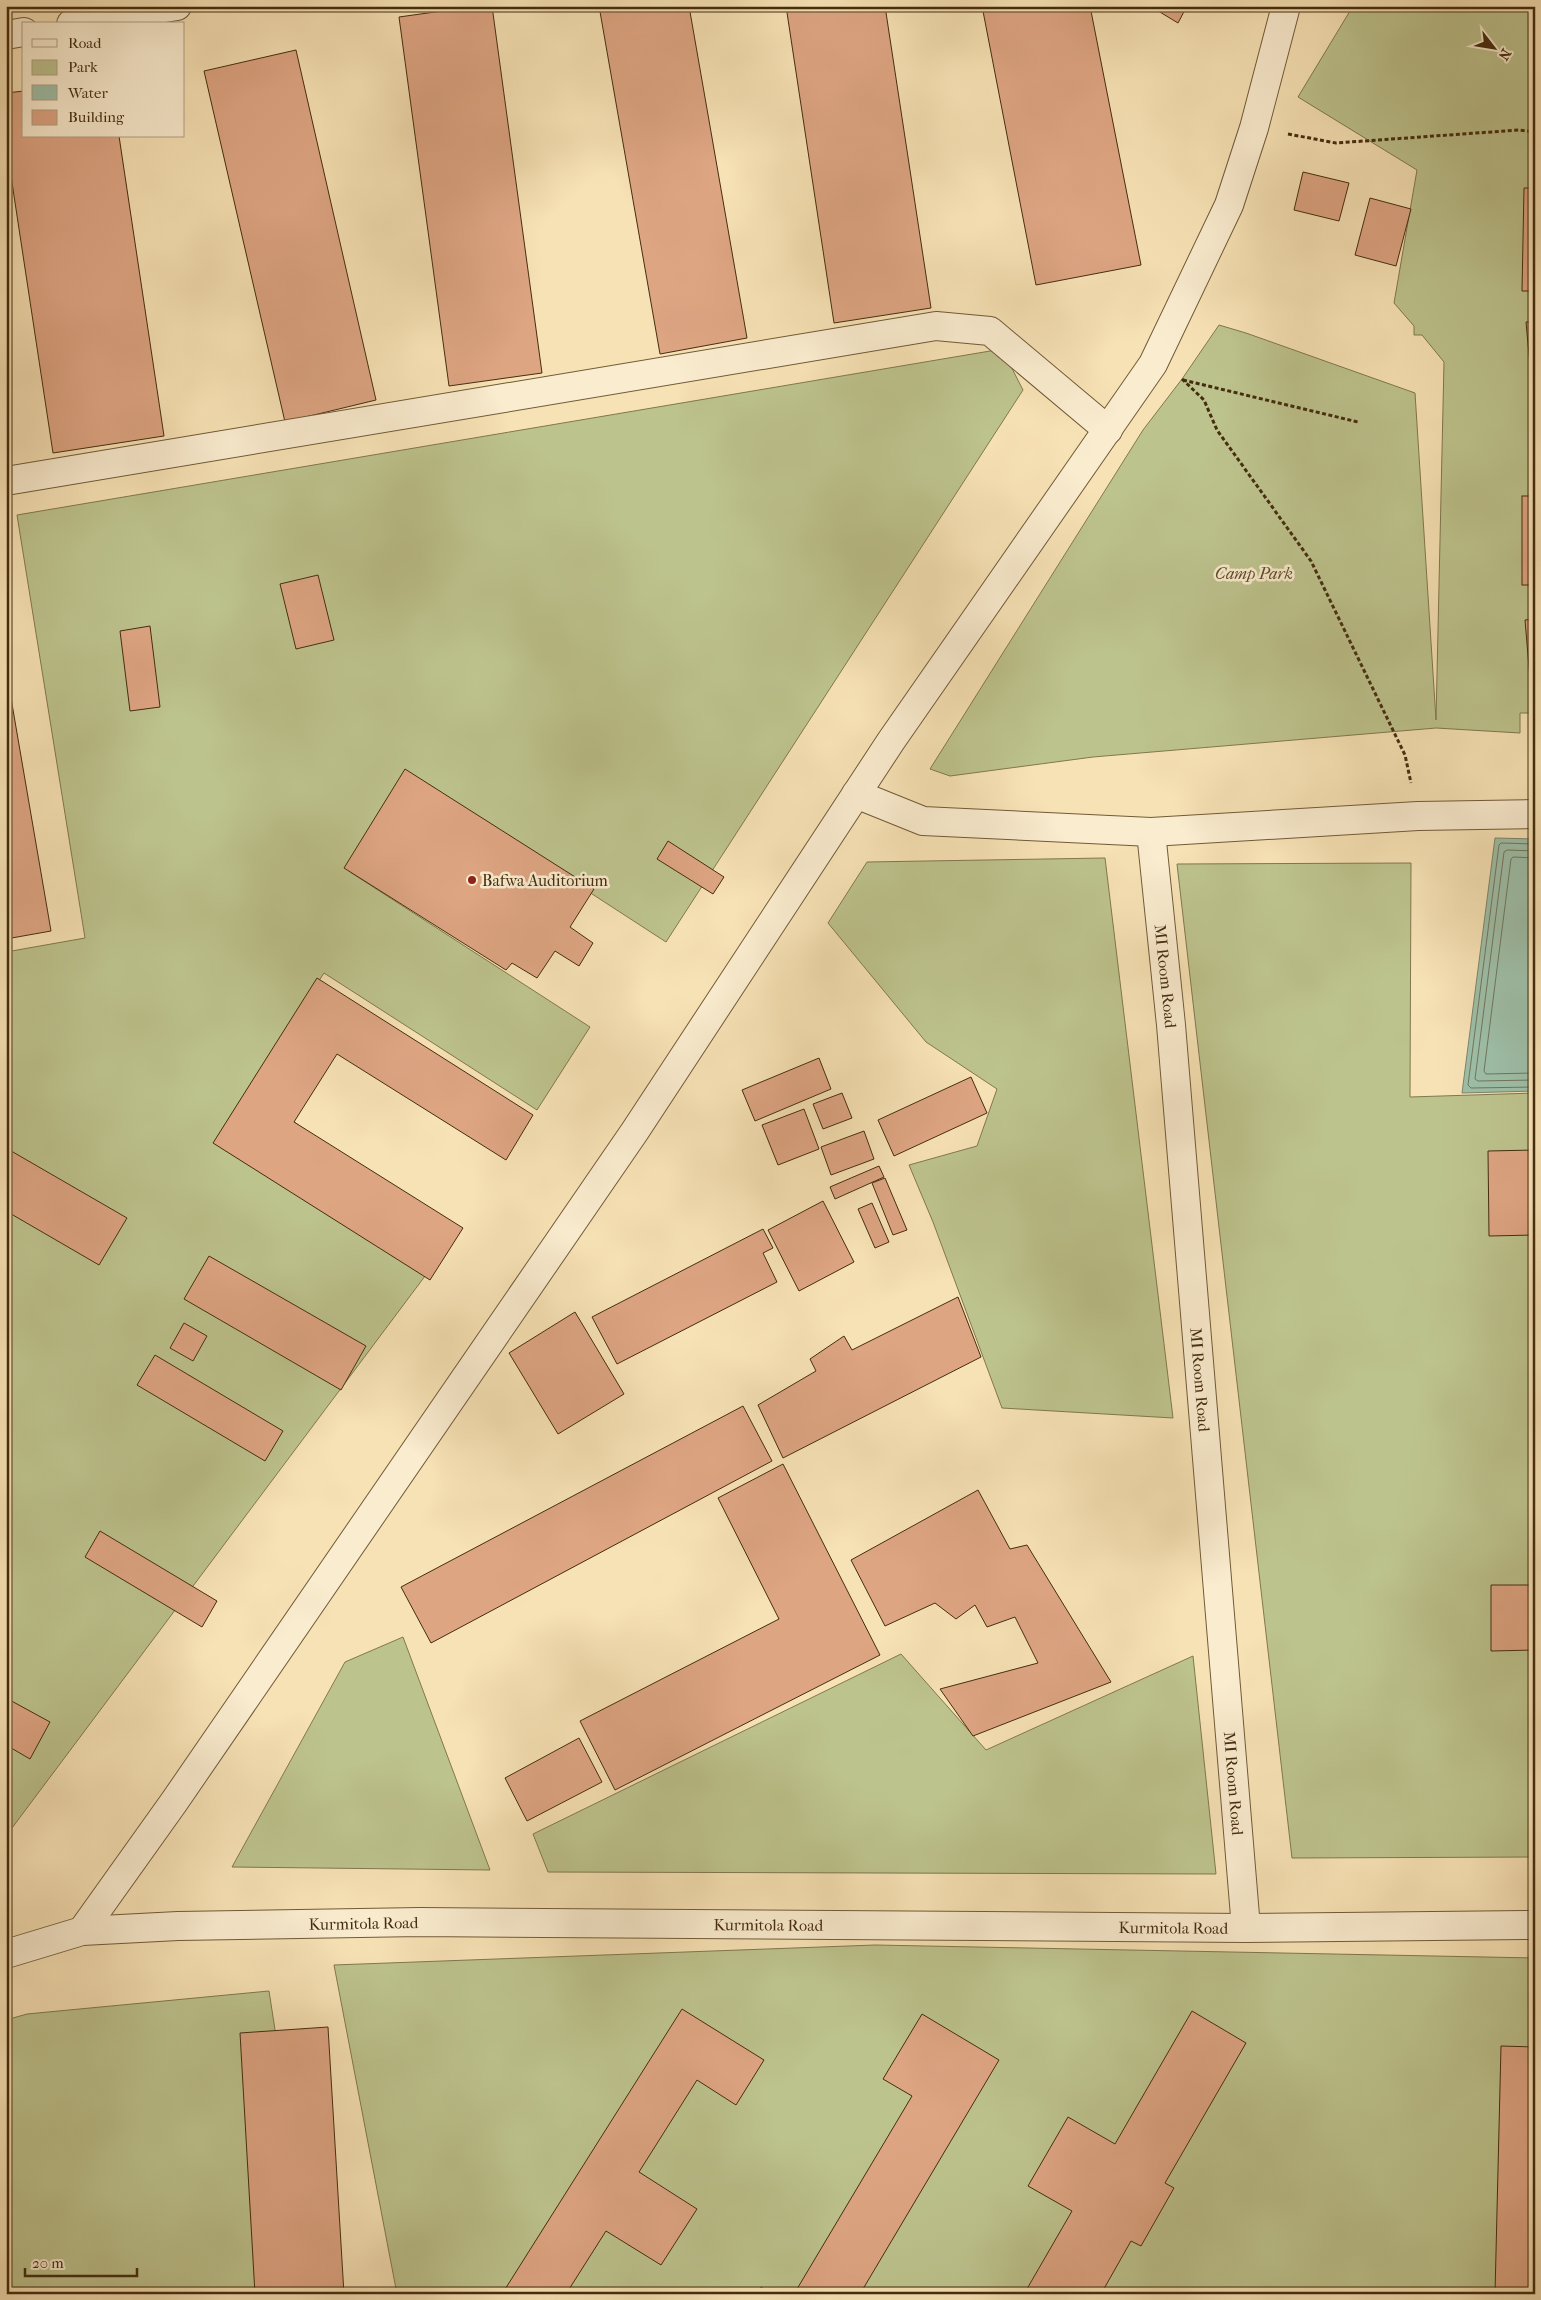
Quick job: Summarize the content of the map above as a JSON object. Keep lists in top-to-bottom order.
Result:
{
  "streets": {
    "street": ["MI Room Road", "Kurmitola Road"]
  },
  "crossings": [
    ["MI Room Road", "Kurmitola Road"]
  ],
  "parks": ["Camp Park"],
  "places": ["Bafwa Auditorium"],
  "legend": [
    "Road",
    "Park",
    "Water",
    "Building"
  ],
  "scale_bar": "20 m",
  "north": "bottom right"
}
